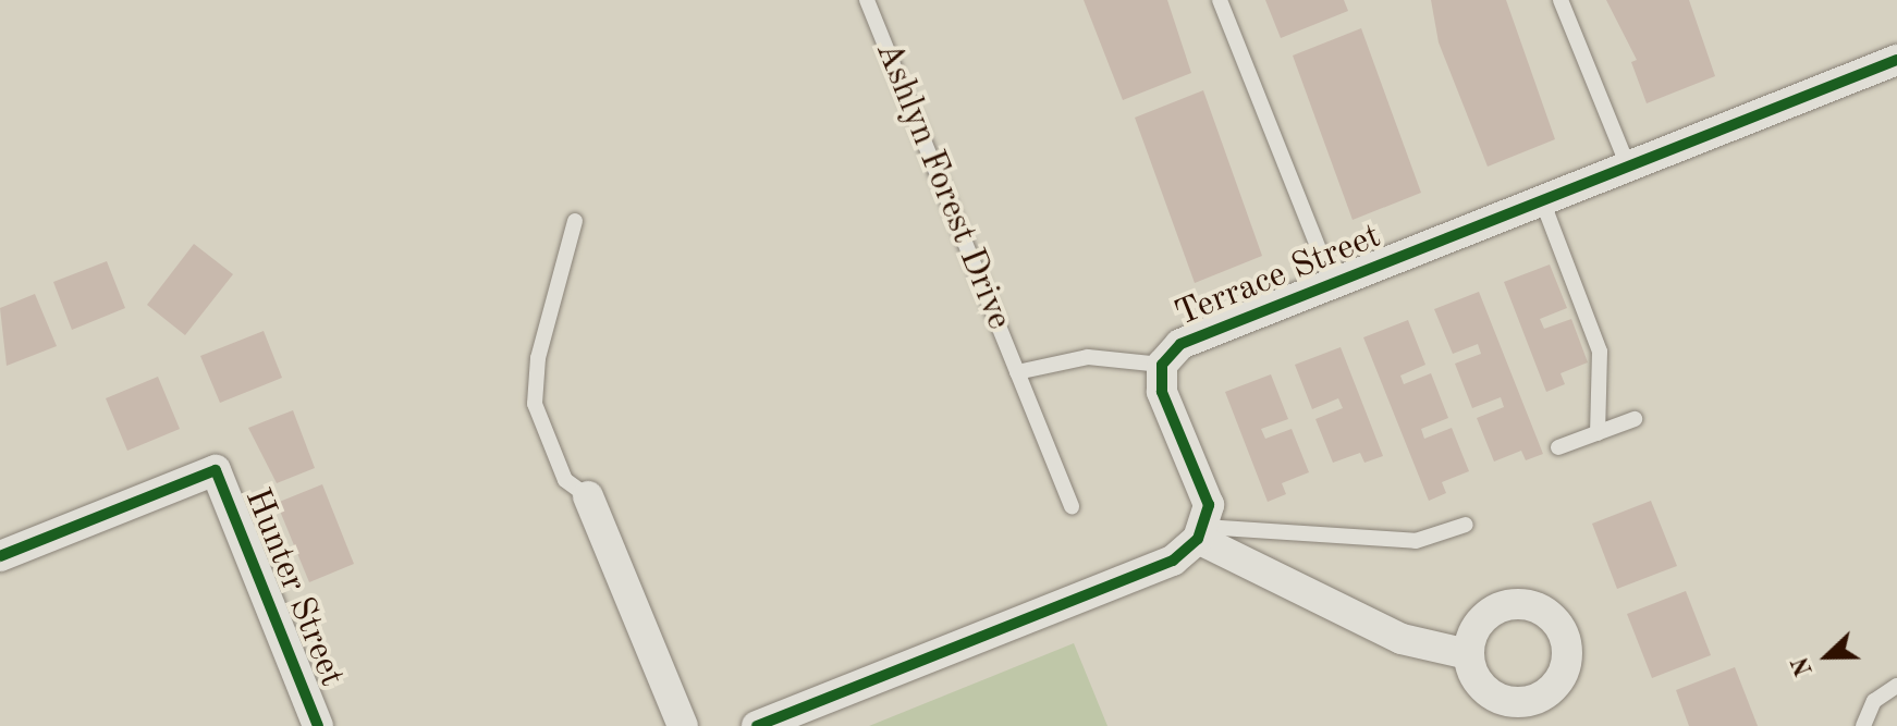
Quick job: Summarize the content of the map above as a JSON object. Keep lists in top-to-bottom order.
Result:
{
  "streets": {
    "street": ["Terrace Street", "Hunter Street"],
    "lane": ["Ashlyn Forest Drive"]
  },
  "crossings": [
    ["Ashlyn Forest Drive", "Terrace Street"]
  ],
  "north": "left"
}
